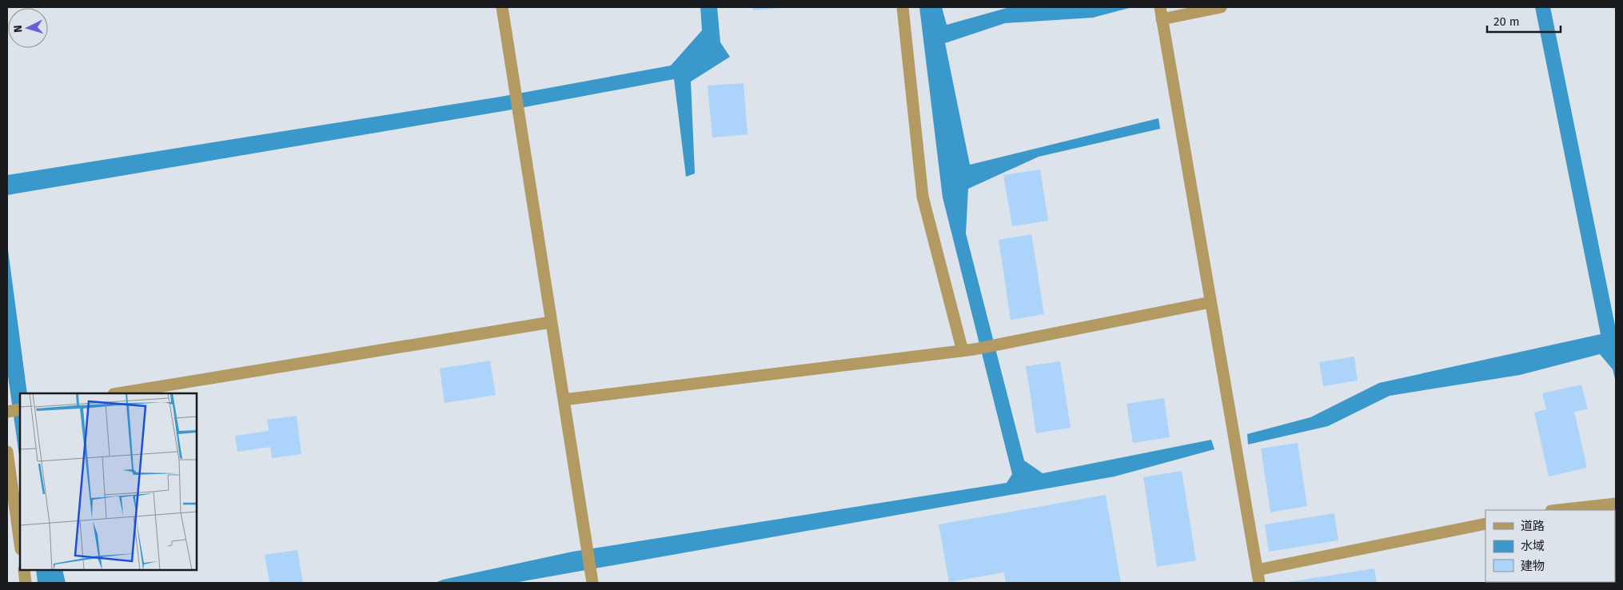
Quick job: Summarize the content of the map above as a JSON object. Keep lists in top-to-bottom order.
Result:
{
  "legend": ["道路", "水域", "建物"],
  "scale_bar": "20 m",
  "north": "left"
}
